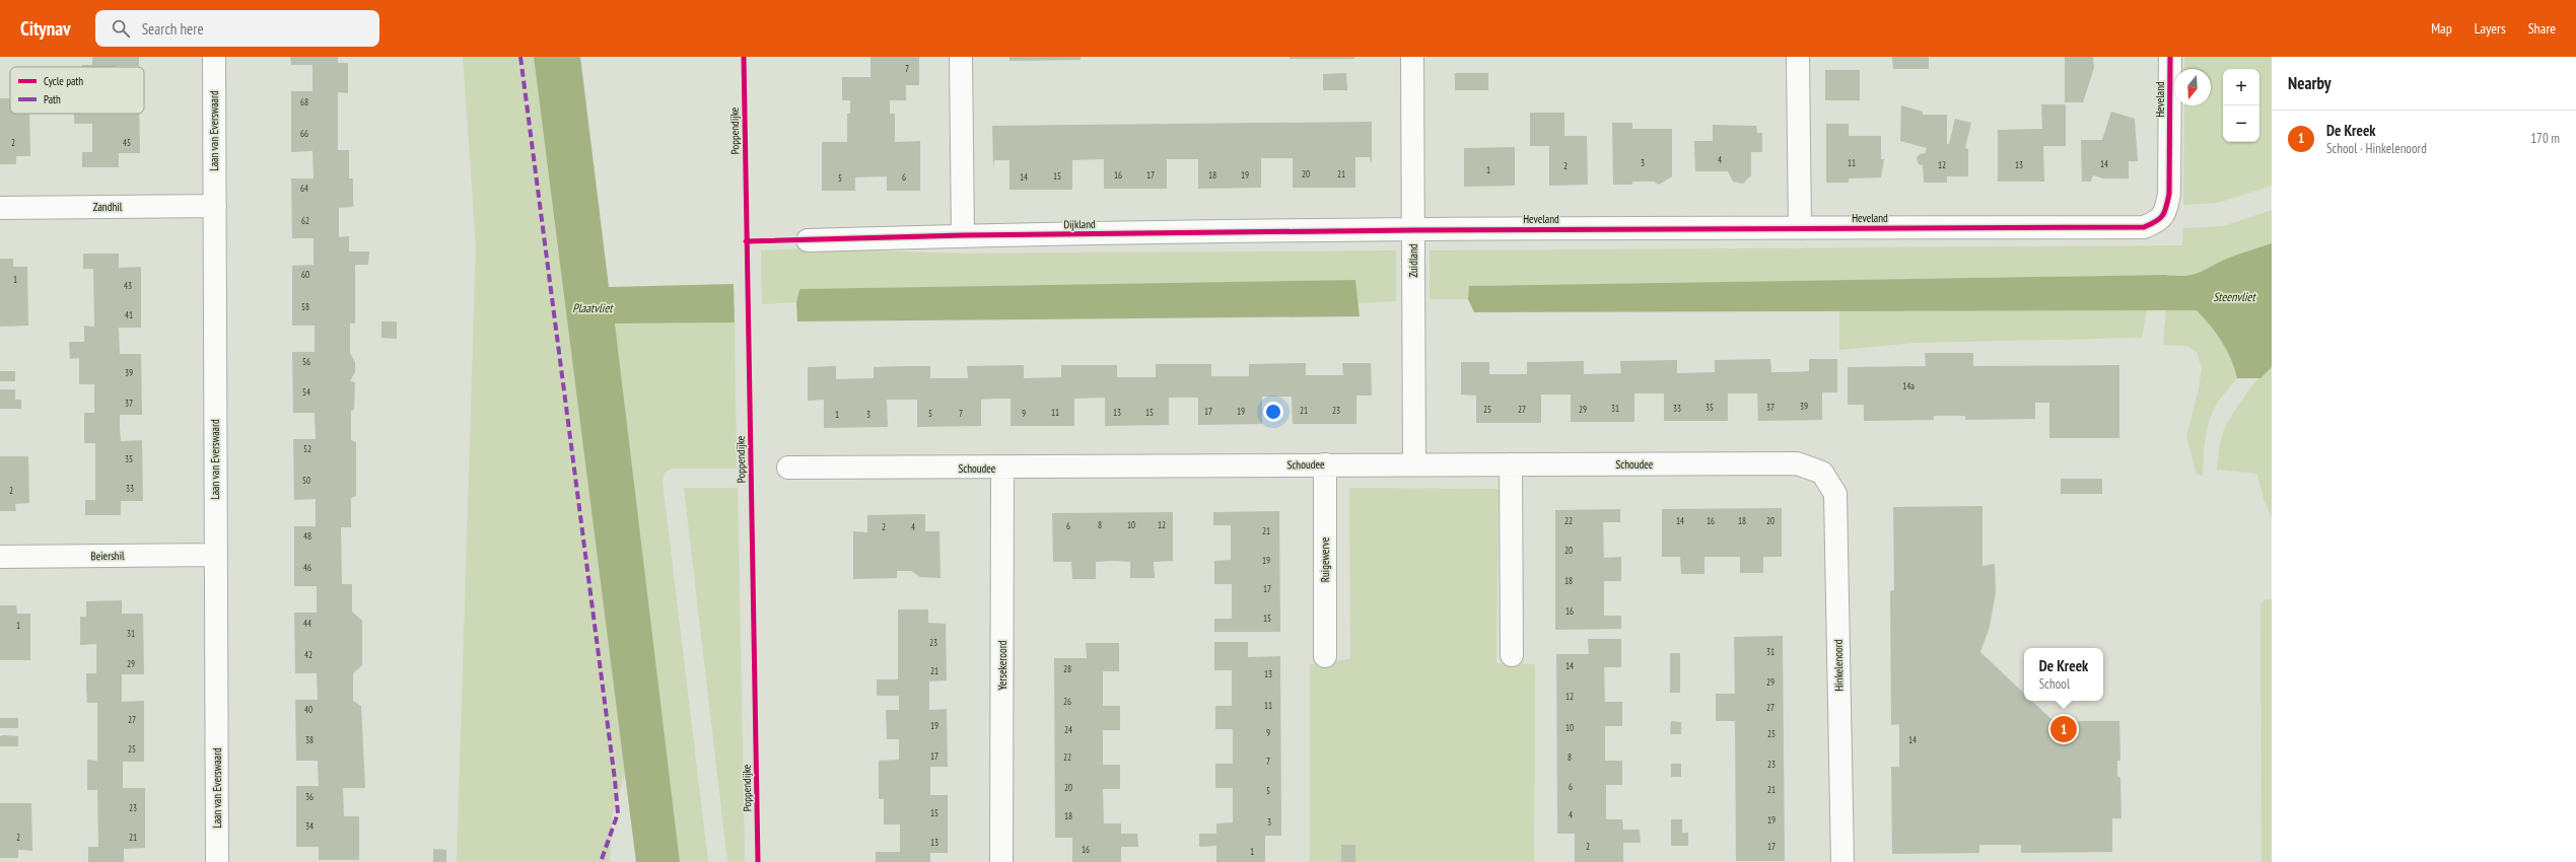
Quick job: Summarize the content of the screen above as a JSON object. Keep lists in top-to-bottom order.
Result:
{
  "streets": {
    "street": [
      "Heveland",
      "Laan van Everswaard",
      "Zandhil",
      "Dijkland",
      "Zuidland",
      "Schoudee",
      "Beiershil",
      "Ruigewerve",
      "Yersekeroord",
      "Hinkelenoord"
    ],
    "cycle path": ["Poppendijke"]
  },
  "crossings": [
    ["Heveland", "Dijkland"],
    ["Heveland", "Zuidland"],
    ["Laan van Everswaard", "Zandhil"],
    ["Laan van Everswaard", "Beiershil"],
    ["Dijkland", "Zuidland"],
    ["Zuidland", "Schoudee"],
    ["Schoudee", "Ruigewerve"],
    ["Schoudee", "Yersekeroord"],
    ["Schoudee", "Hinkelenoord"]
  ],
  "water": ["Steenvliet", "Plaatvliet"],
  "house_numbers": [
    "7",
    "68",
    "66",
    "2",
    "45",
    "4",
    "3",
    "11",
    "14",
    "12",
    "13",
    "2",
    "1",
    "20",
    "21",
    "16",
    "17",
    "18",
    "19",
    "15",
    "6",
    "14",
    "5",
    "64",
    "62",
    "60",
    "1",
    "43",
    "58",
    "41",
    "56",
    "39",
    "14a",
    "54",
    "37",
    "39",
    "35",
    "37",
    "31",
    "33",
    "25",
    "27",
    "29",
    "21",
    "23",
    "17",
    "19",
    "11",
    "13",
    "15",
    "5",
    "7",
    "9",
    "1",
    "3",
    "52",
    "35",
    "50",
    "33",
    "2",
    "22",
    "14",
    "16",
    "18",
    "20",
    "8",
    "10",
    "12",
    "6",
    "2",
    "4",
    "21",
    "48",
    "20",
    "19",
    "46",
    "18",
    "17",
    "16",
    "15",
    "44",
    "1",
    "31",
    "23",
    "31",
    "42",
    "29",
    "14",
    "28",
    "21",
    "13",
    "29",
    "12",
    "26",
    "11",
    "27",
    "40",
    "27",
    "19",
    "10",
    "24",
    "9",
    "25",
    "38",
    "14",
    "25",
    "17",
    "22",
    "8",
    "7",
    "23",
    "6",
    "20",
    "21",
    "5",
    "36",
    "23",
    "15",
    "4",
    "18",
    "19",
    "3",
    "34",
    "2",
    "21",
    "13",
    "2",
    "17",
    "16",
    "1"
  ],
  "legend": ["Cycle path", "Path"],
  "north": "bottom",
  "page": {
    "header": "Citynav",
    "search": "Search here",
    "nav": ["Map", "Layers", "Share"],
    "heading": "Nearby",
    "map_buttons": ["+", "−"],
    "list": [
      {
        "mark": "1",
        "name": "De Kreek",
        "note": "School · Hinkelenoord",
        "value": "170 m"
      }
    ],
    "popup": ["De Kreek", "School"],
    "pins": "1"
  }
}
